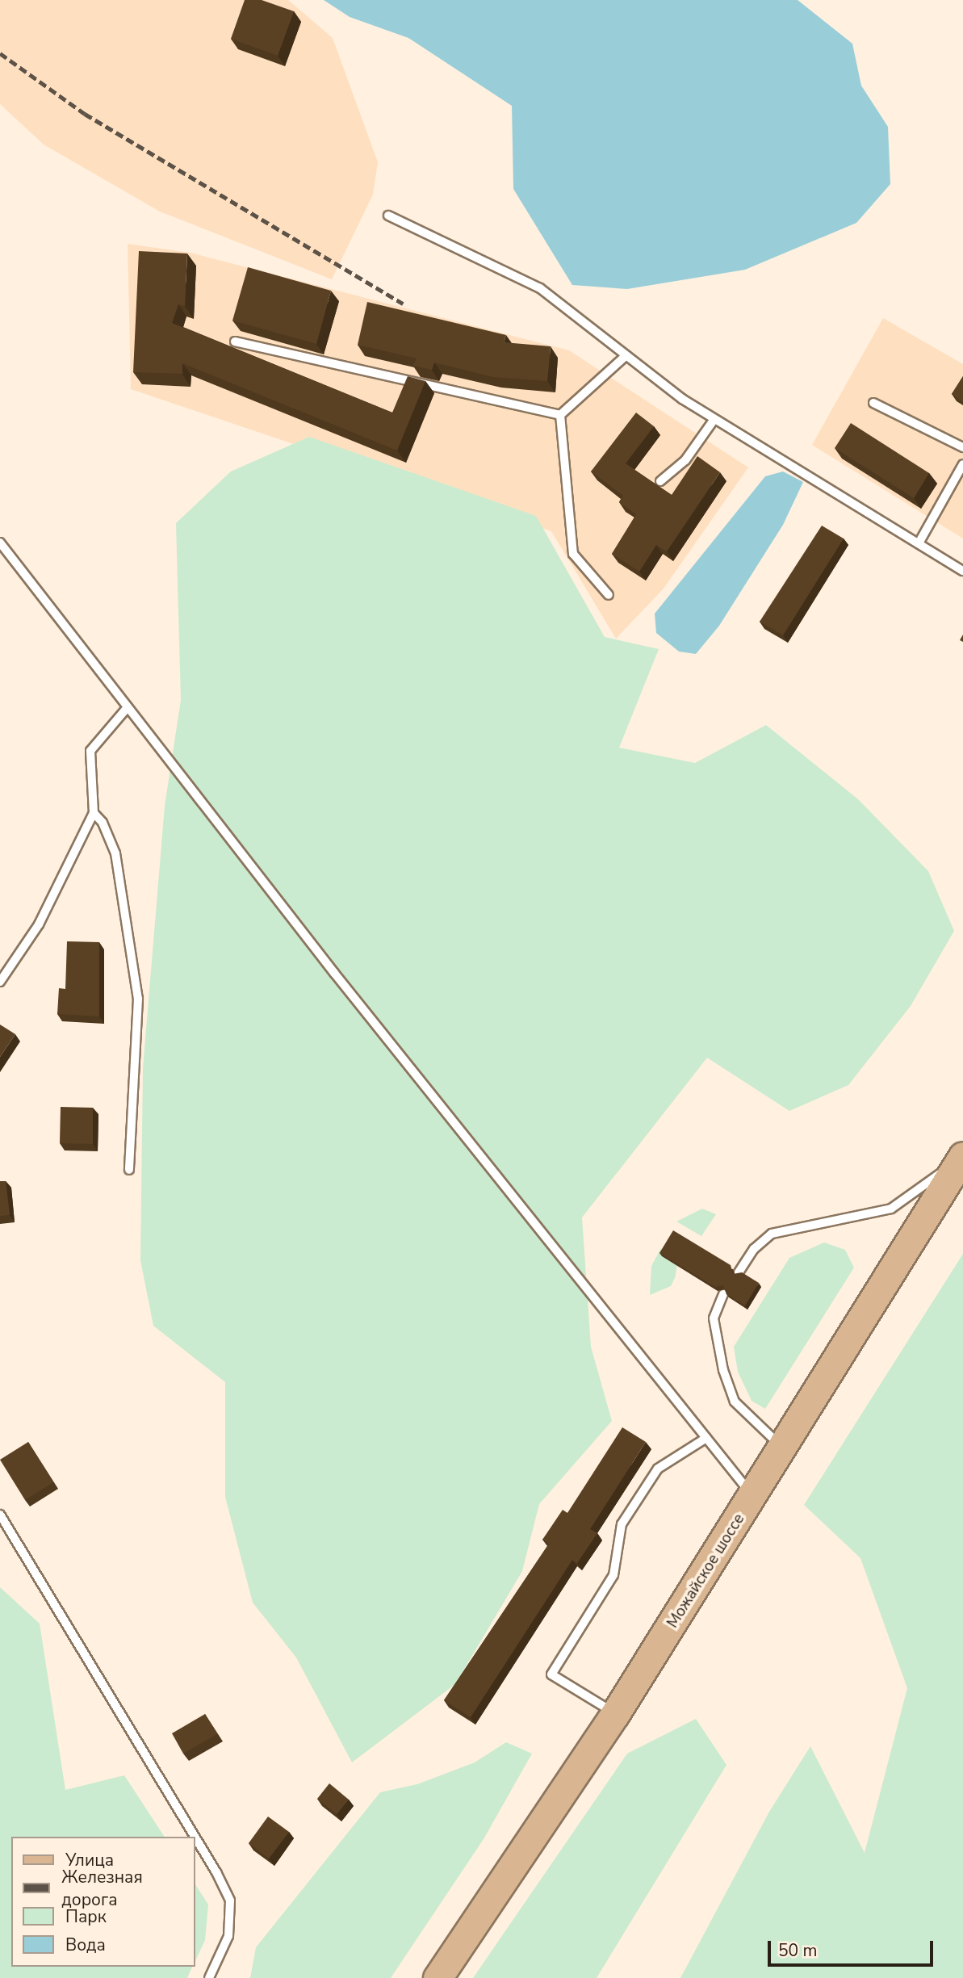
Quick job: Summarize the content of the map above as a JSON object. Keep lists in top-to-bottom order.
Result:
{
  "streets": {
    "main road": ["Можайское шоссе"]
  },
  "legend": [
    "Улица",
    "Железная дорога",
    "Парк",
    "Вода"
  ],
  "scale_bar": "50 m"
}
